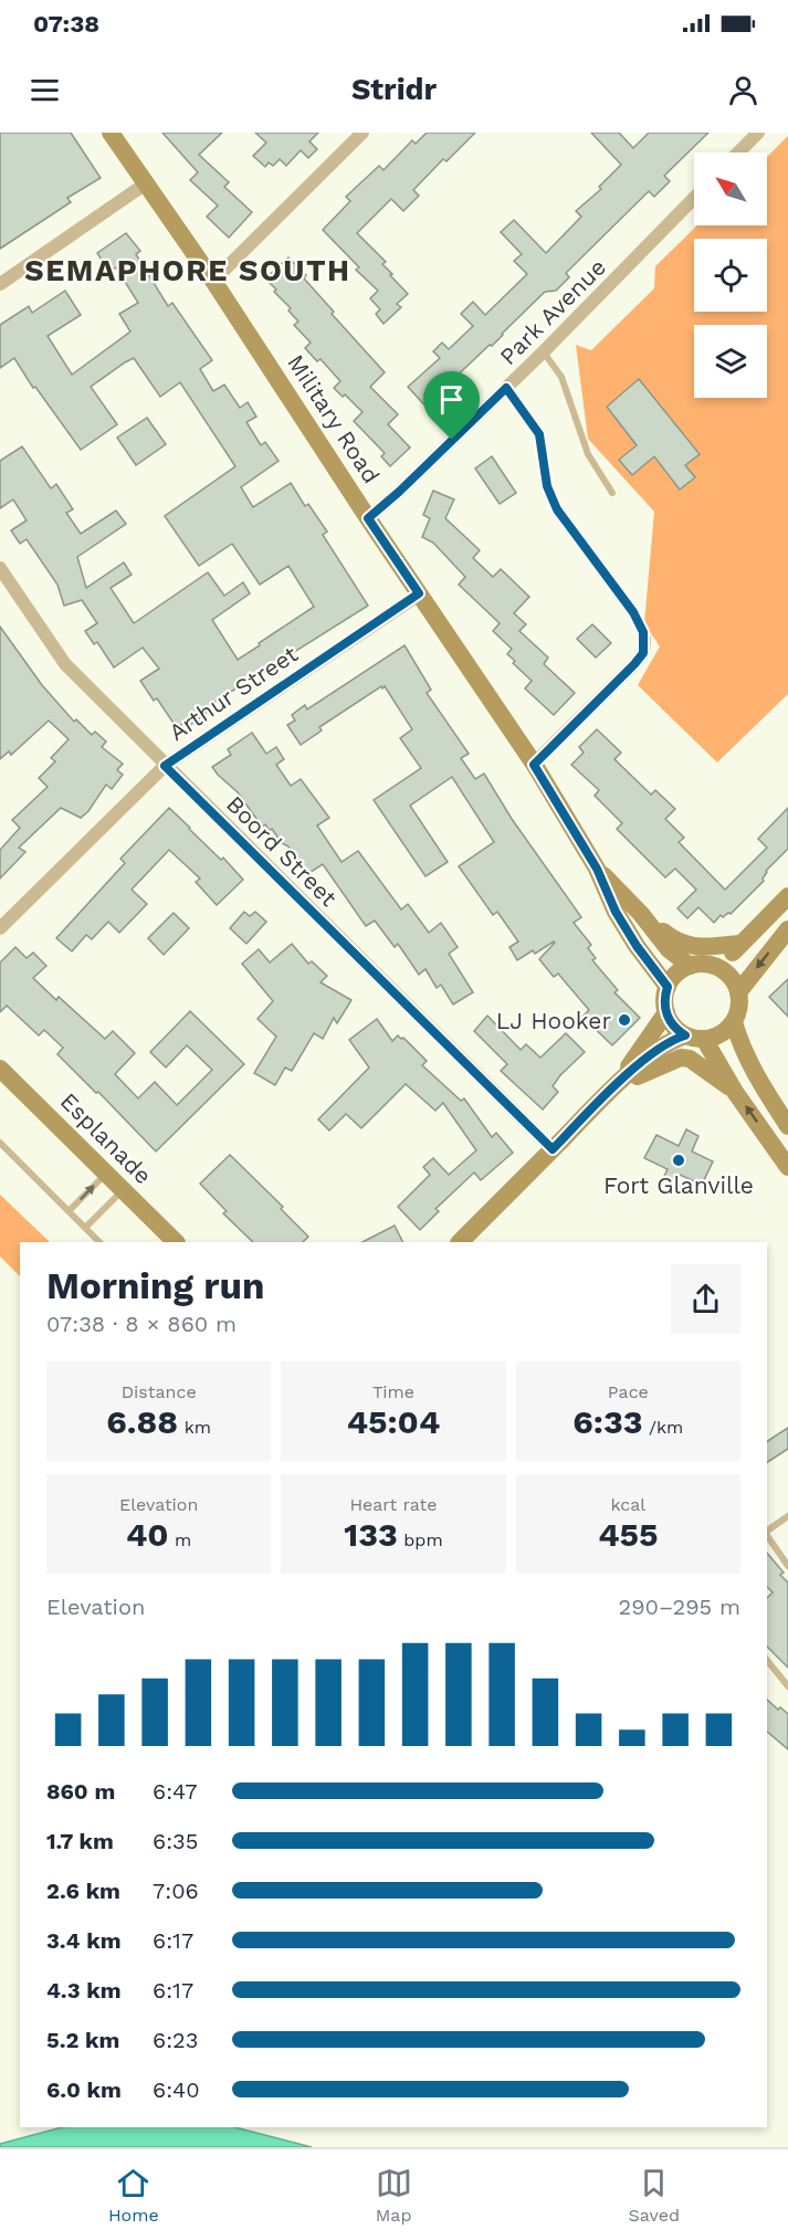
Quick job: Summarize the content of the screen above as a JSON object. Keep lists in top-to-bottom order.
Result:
{
  "streets": {
    "main road": ["Military Road", "Esplanade"],
    "street": ["Park Avenue", "Arthur Street", "Boord Street"]
  },
  "crossings": [
    ["Park Avenue", "Military Road"],
    ["Military Road", "Arthur Street"],
    ["Arthur Street", "Boord Street"]
  ],
  "districts": ["SEMAPHORE SOUTH"],
  "places": ["LJ Hooker", "Fort Glanville"],
  "north": "top left",
  "page": {
    "status": "07:38",
    "header": "Stridr",
    "heading": ["Morning run", "07:38 · 8 × 860 m"],
    "stats": [
      ["Distance", "6.88 km"],
      ["Time", "45:04"],
      ["Pace", "6:33 /km"],
      ["Elevation", "40 m"],
      ["Heart rate", "133 bpm"],
      ["kcal", "455"]
    ],
    "chart": ["Elevation", "290–295 m"],
    "list": [
      {
        "name": "860 m",
        "note": "6:47"
      },
      {
        "name": "1.7 km",
        "note": "6:35"
      },
      {
        "name": "2.6 km",
        "note": "7:06"
      },
      {
        "name": "3.4 km",
        "note": "6:17"
      },
      {
        "name": "4.3 km",
        "note": "6:17"
      },
      {
        "name": "5.2 km",
        "note": "6:23"
      },
      {
        "name": "6.0 km",
        "note": "6:40"
      }
    ],
    "tabs": ["Home", "Map", "Saved"]
  }
}
